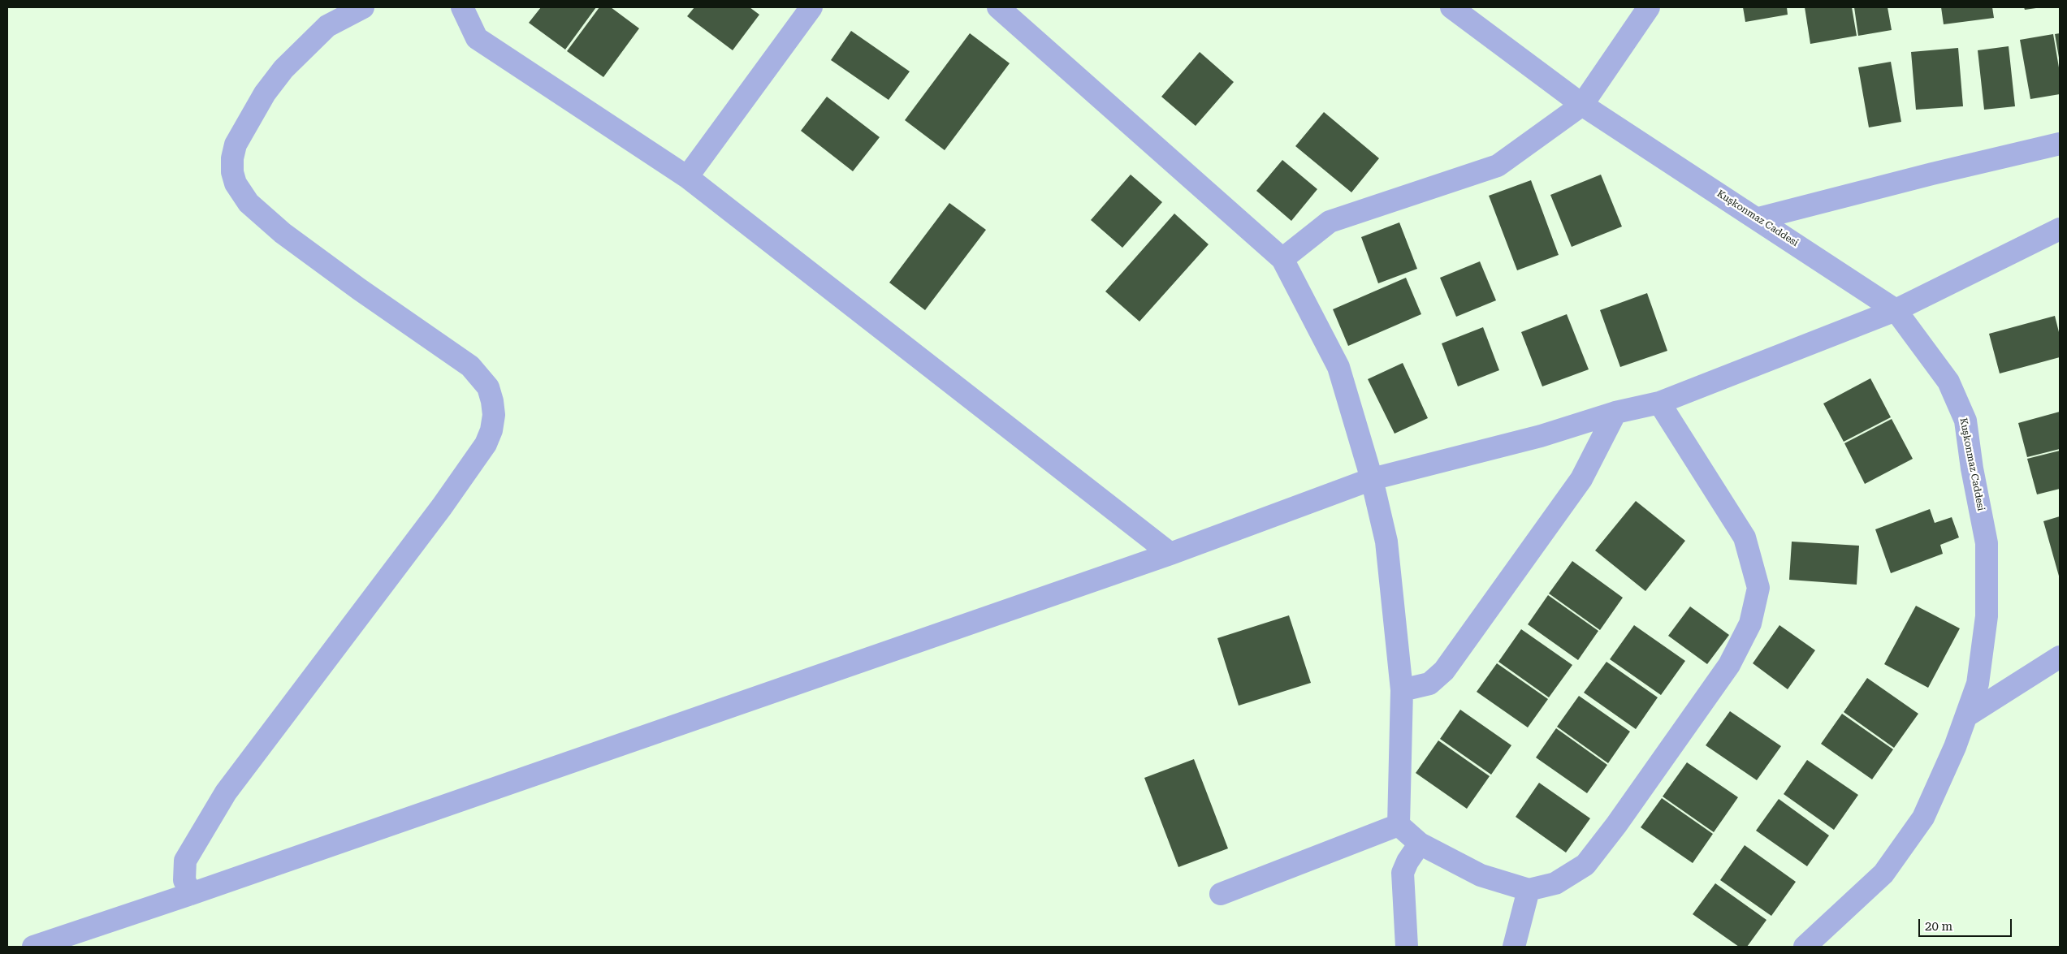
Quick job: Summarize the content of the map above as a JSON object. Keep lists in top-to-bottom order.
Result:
{
  "streets": {
    "street": ["Kuşkonmaz Caddesi"]
  },
  "scale_bar": "20 m"
}
